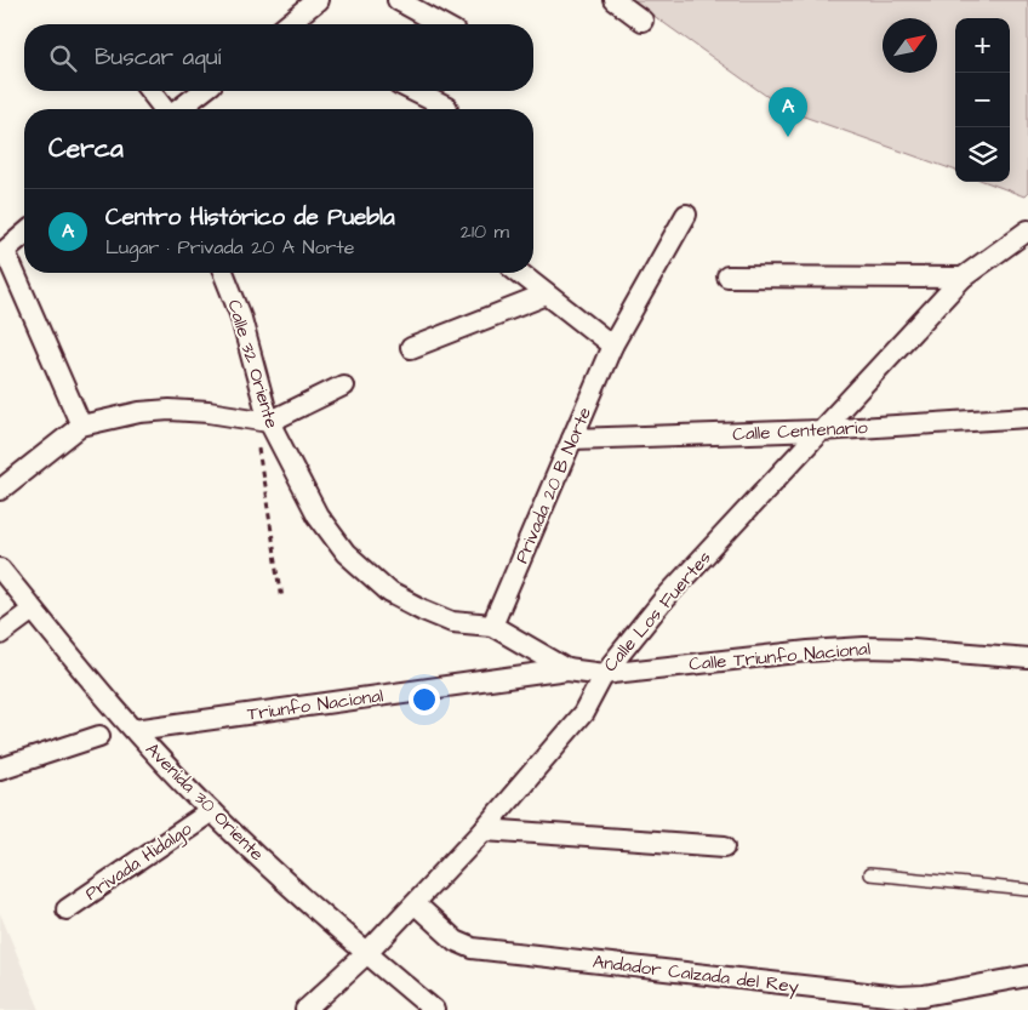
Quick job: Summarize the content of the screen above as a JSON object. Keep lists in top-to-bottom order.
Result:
{
  "streets": {
    "street": [
      "Calle 32 Oriente",
      "Calle Centenario",
      "Privada 20 B Norte",
      "Calle Los Fuertes",
      "Calle Triunfo Nacional",
      "Triunfo Nacional",
      "Avenida 30 Oriente",
      "Privada Hidalgo",
      "Andador Calzada del Rey"
    ]
  },
  "crossings": [
    ["Calle 32 Oriente", "Privada 20 B Norte"],
    ["Calle 32 Oriente", "Triunfo Nacional"],
    ["Calle Centenario", "Privada 20 B Norte"],
    ["Calle Centenario", "Calle Los Fuertes"],
    ["Calle Los Fuertes", "Calle Triunfo Nacional"],
    ["Calle Los Fuertes", "Triunfo Nacional"],
    ["Calle Los Fuertes", "Avenida 30 Oriente"],
    ["Calle Los Fuertes", "Andador Calzada del Rey"],
    ["Calle Triunfo Nacional", "Triunfo Nacional"],
    ["Triunfo Nacional", "Avenida 30 Oriente"],
    ["Avenida 30 Oriente", "Privada Hidalgo"]
  ],
  "north": "top right",
  "page": {
    "map_buttons": ["+", "−"],
    "search": "Buscar aquí",
    "pins": "A",
    "heading": "Cerca",
    "list": [
      {
        "mark": "A",
        "name": "Centro Histórico de Puebla",
        "note": "Lugar · Privada 20 A Norte",
        "value": "210 m"
      }
    ]
  }
}
